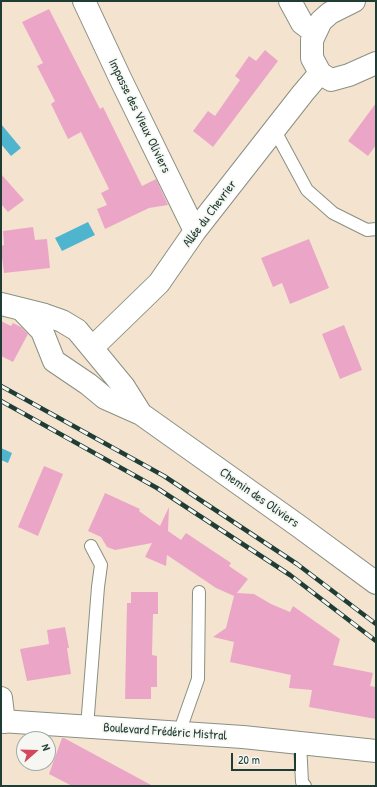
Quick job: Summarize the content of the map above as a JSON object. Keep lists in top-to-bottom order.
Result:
{
  "streets": {
    "street": [
      "Impasse des Vieux Oliviers",
      "Allée du Chevrier",
      "Chemin des Oliviers",
      "Boulevard Frédéric Mistral"
    ]
  },
  "crossings": [
    ["Impasse des Vieux Oliviers", "Allée du Chevrier"],
    ["Allée du Chevrier", "Chemin des Oliviers"]
  ],
  "scale_bar": "20 m",
  "north": "right"
}
